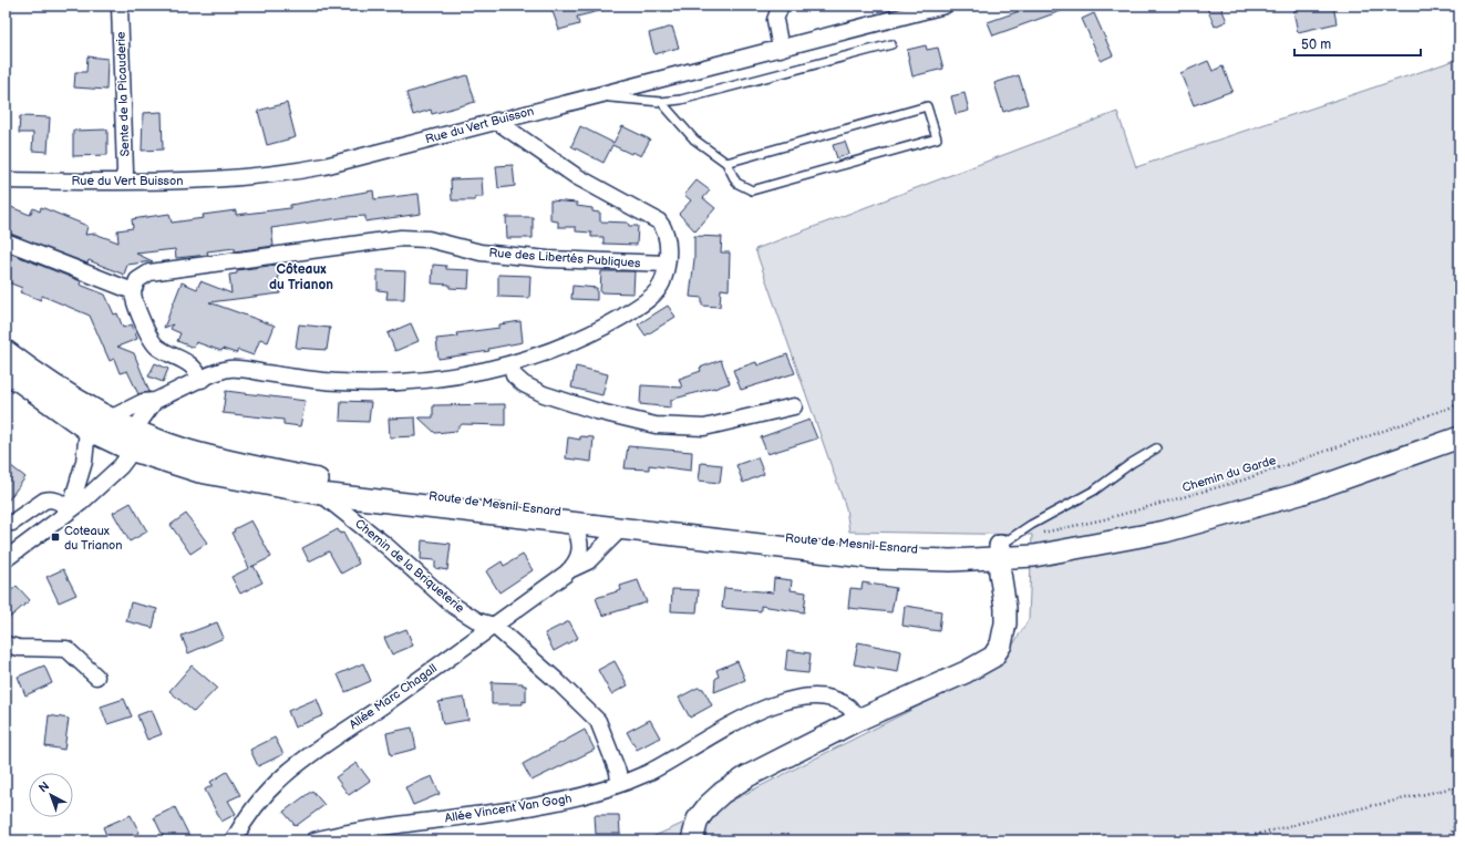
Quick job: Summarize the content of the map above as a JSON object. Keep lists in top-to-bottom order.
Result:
{
  "streets": {
    "main road": ["Route de Mesnil-Esnard"],
    "street": [
      "Sente de la Picauderie",
      "Rue du Vert Buisson",
      "Rue des Libertés Publiques",
      "Chemin de la Briqueterie",
      "Allée Marc Chagall",
      "Allée Vincent Van Gogh"
    ],
    "path": ["Chemin du Garde"]
  },
  "crossings": [
    ["Sente de la Picauderie", "Rue du Vert Buisson"],
    ["Route de Mesnil-Esnard", "Chemin de la Briqueterie"],
    ["Route de Mesnil-Esnard", "Allée Marc Chagall"],
    ["Chemin de la Briqueterie", "Allée Marc Chagall"],
    ["Chemin de la Briqueterie", "Allée Vincent Van Gogh"]
  ],
  "districts": ["Côteaux du Trianon"],
  "places": {
    "transit": ["Coteaux du Trianon"]
  },
  "scale_bar": "50 m",
  "north": "top left"
}
